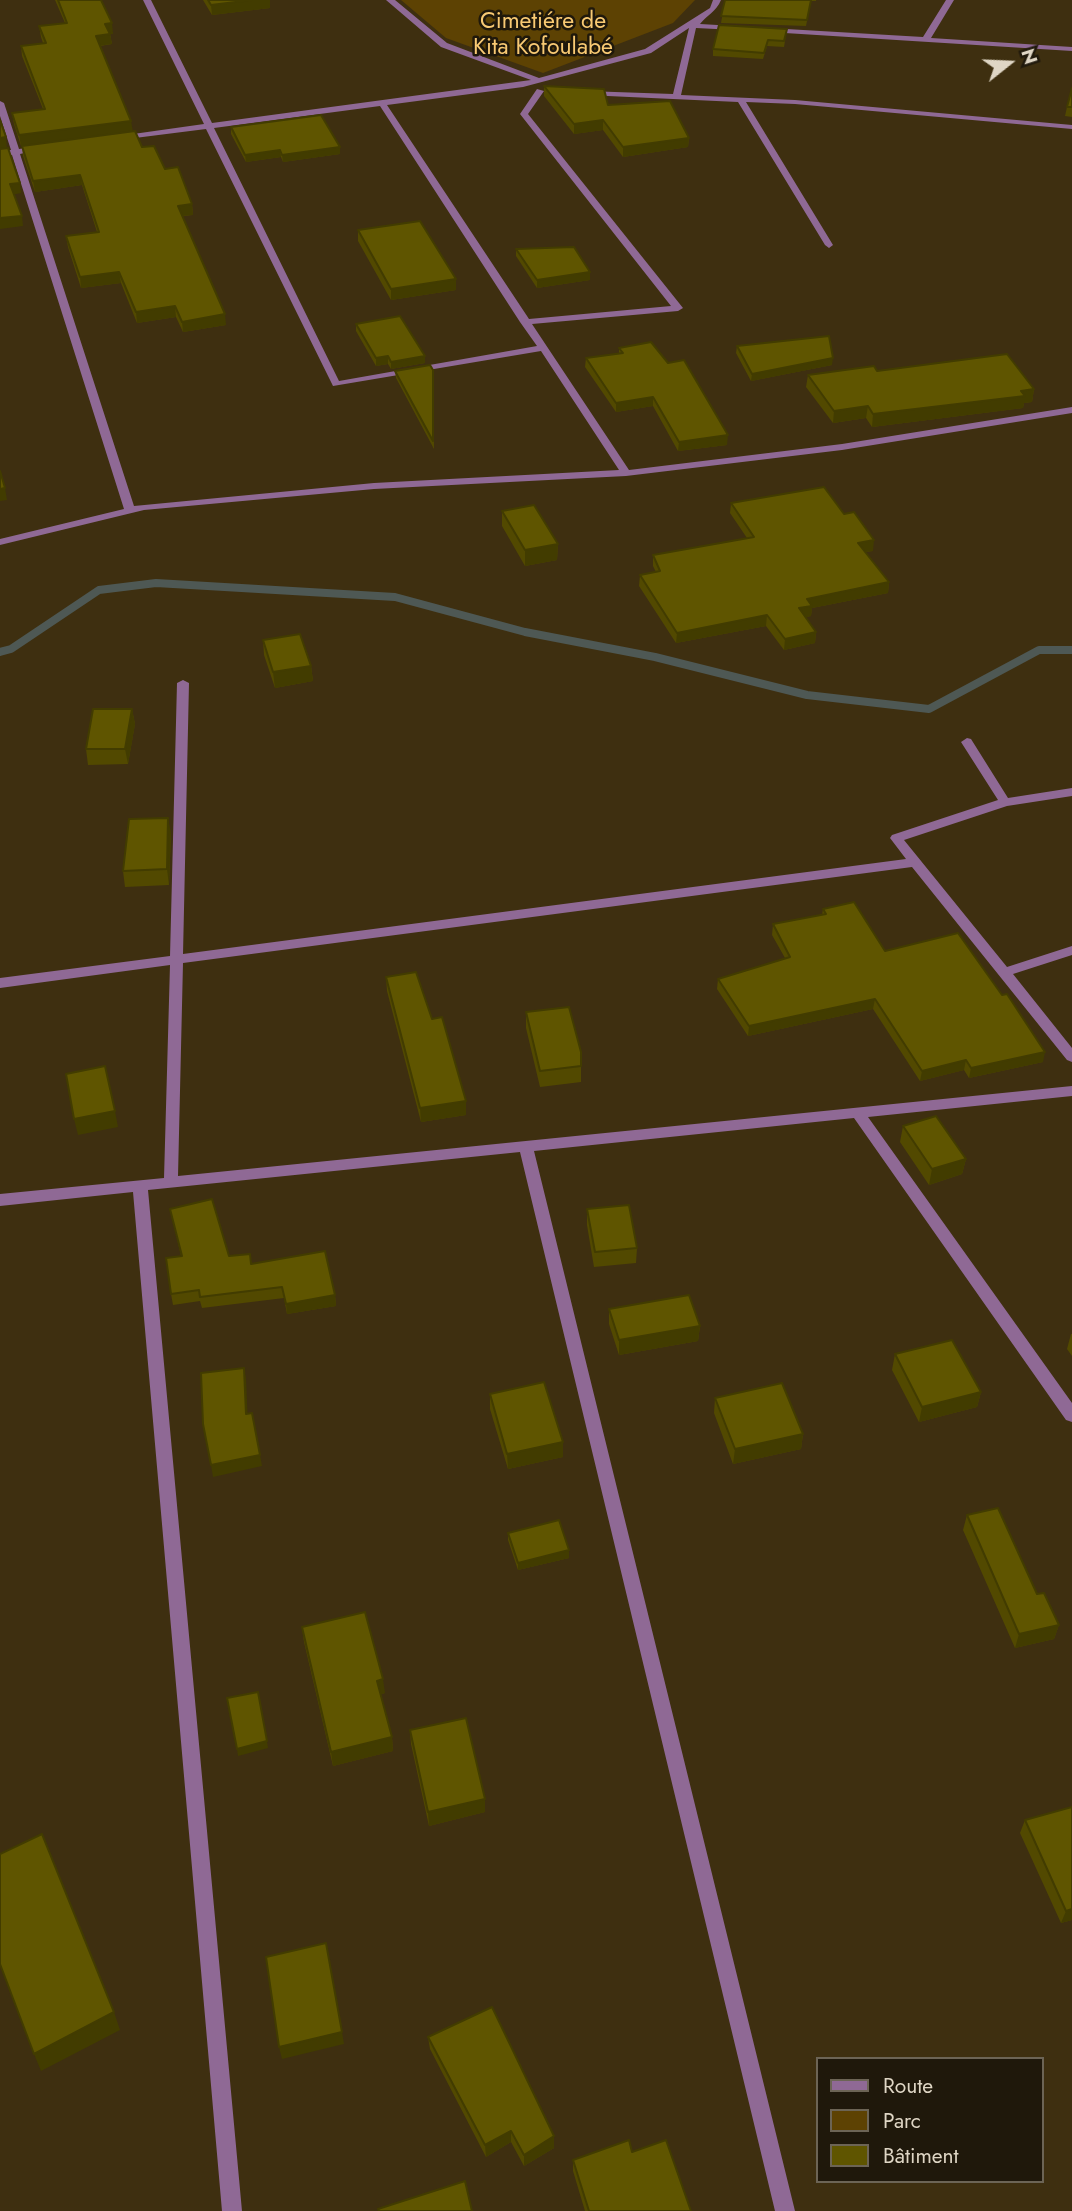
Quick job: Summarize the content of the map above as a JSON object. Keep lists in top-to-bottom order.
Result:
{
  "parks": ["Cimetiére de Kita Kofoulabé"],
  "legend": ["Route", "Parc", "Bâtiment"],
  "north": "right"
}
